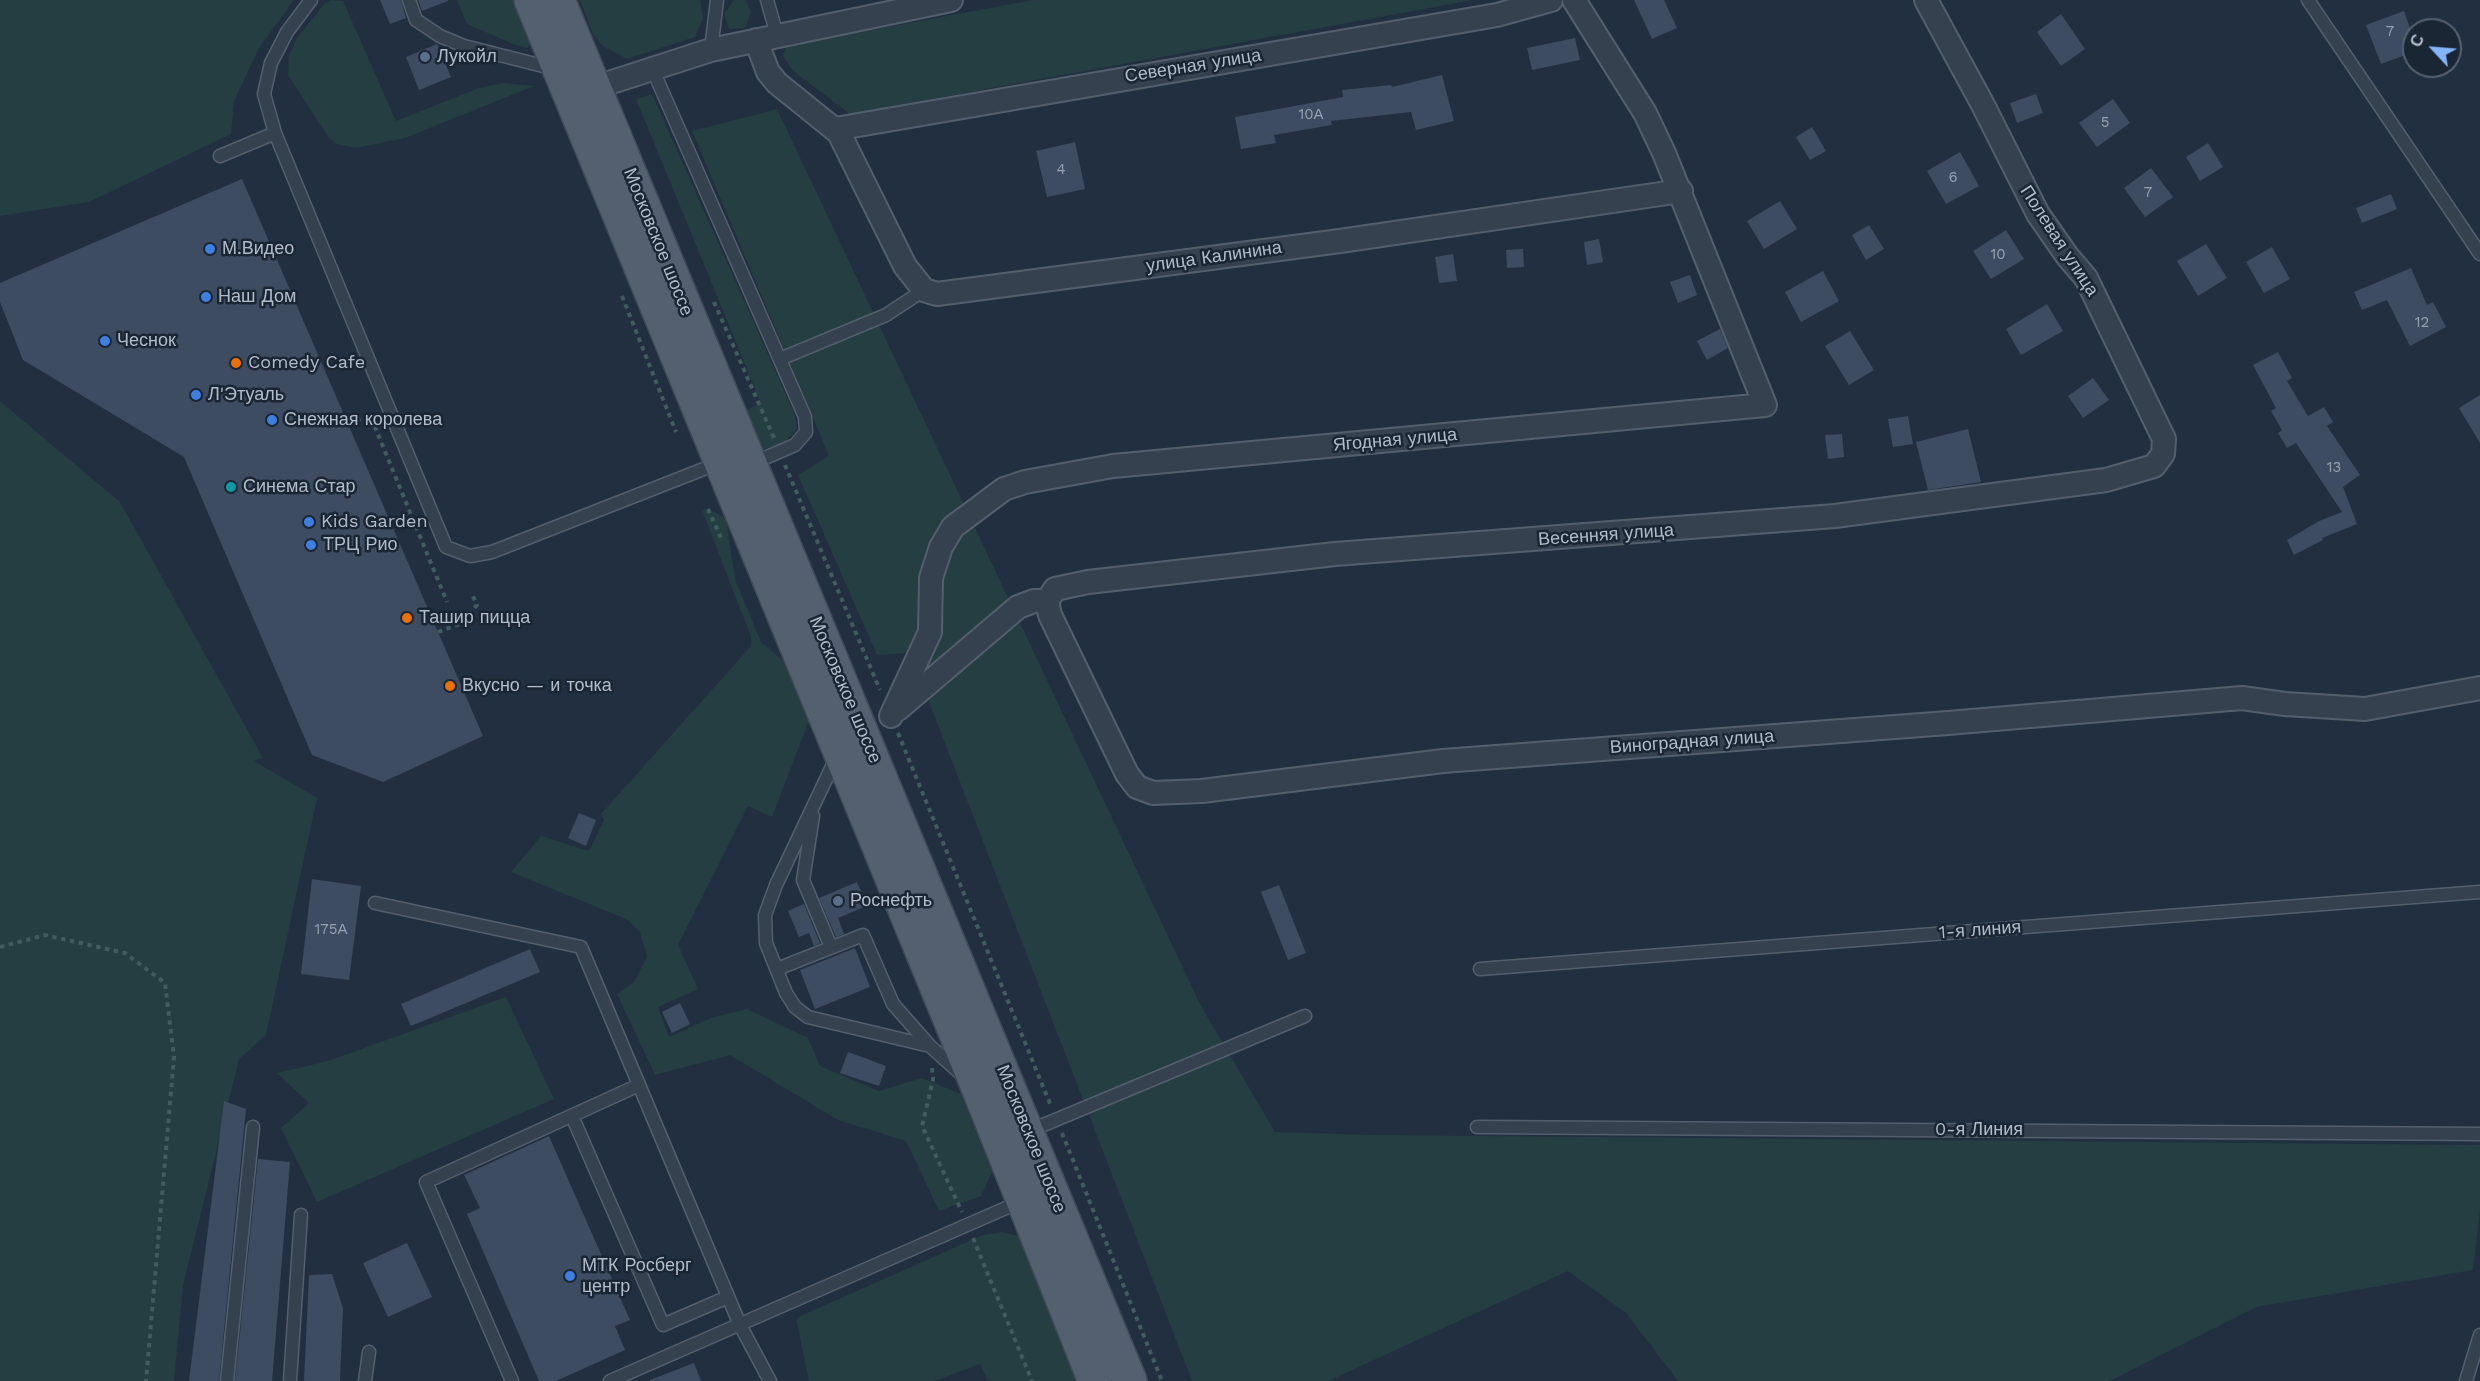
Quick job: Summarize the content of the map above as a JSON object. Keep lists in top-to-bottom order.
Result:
{
  "streets": {
    "main road": ["Московское шоссе"],
    "street": [
      "Северная улица",
      "Полевая улица",
      "улица Калинина",
      "Ягодная улица",
      "Весенняя улица",
      "Виноградная улица"
    ],
    "lane": ["1-я линия", "0-я Линия"]
  },
  "crossings": [
    ["Полевая улица", "Весенняя улица"],
    ["Московское шоссе", "Ягодная улица"],
    ["улица Калинина", "Ягодная улица"],
    ["Весенняя улица", "Виноградная улица"]
  ],
  "places": [
    "Лукойл",
    "М.Видео",
    "Наш Дом",
    "Чеснок",
    "Comedy Cafe",
    "Л'Этуаль",
    "Снежная королева",
    "Синема Стар",
    "Kids Garden",
    "ТРЦ Рио",
    "Ташир пицца",
    "Вкусно — и точка",
    "Роснефть",
    "МТК Росберг центр"
  ],
  "house_numbers": [
    "7",
    "10А",
    "5",
    "4",
    "6",
    "7",
    "10",
    "12",
    "13",
    "175А"
  ],
  "north": "top left"
}
